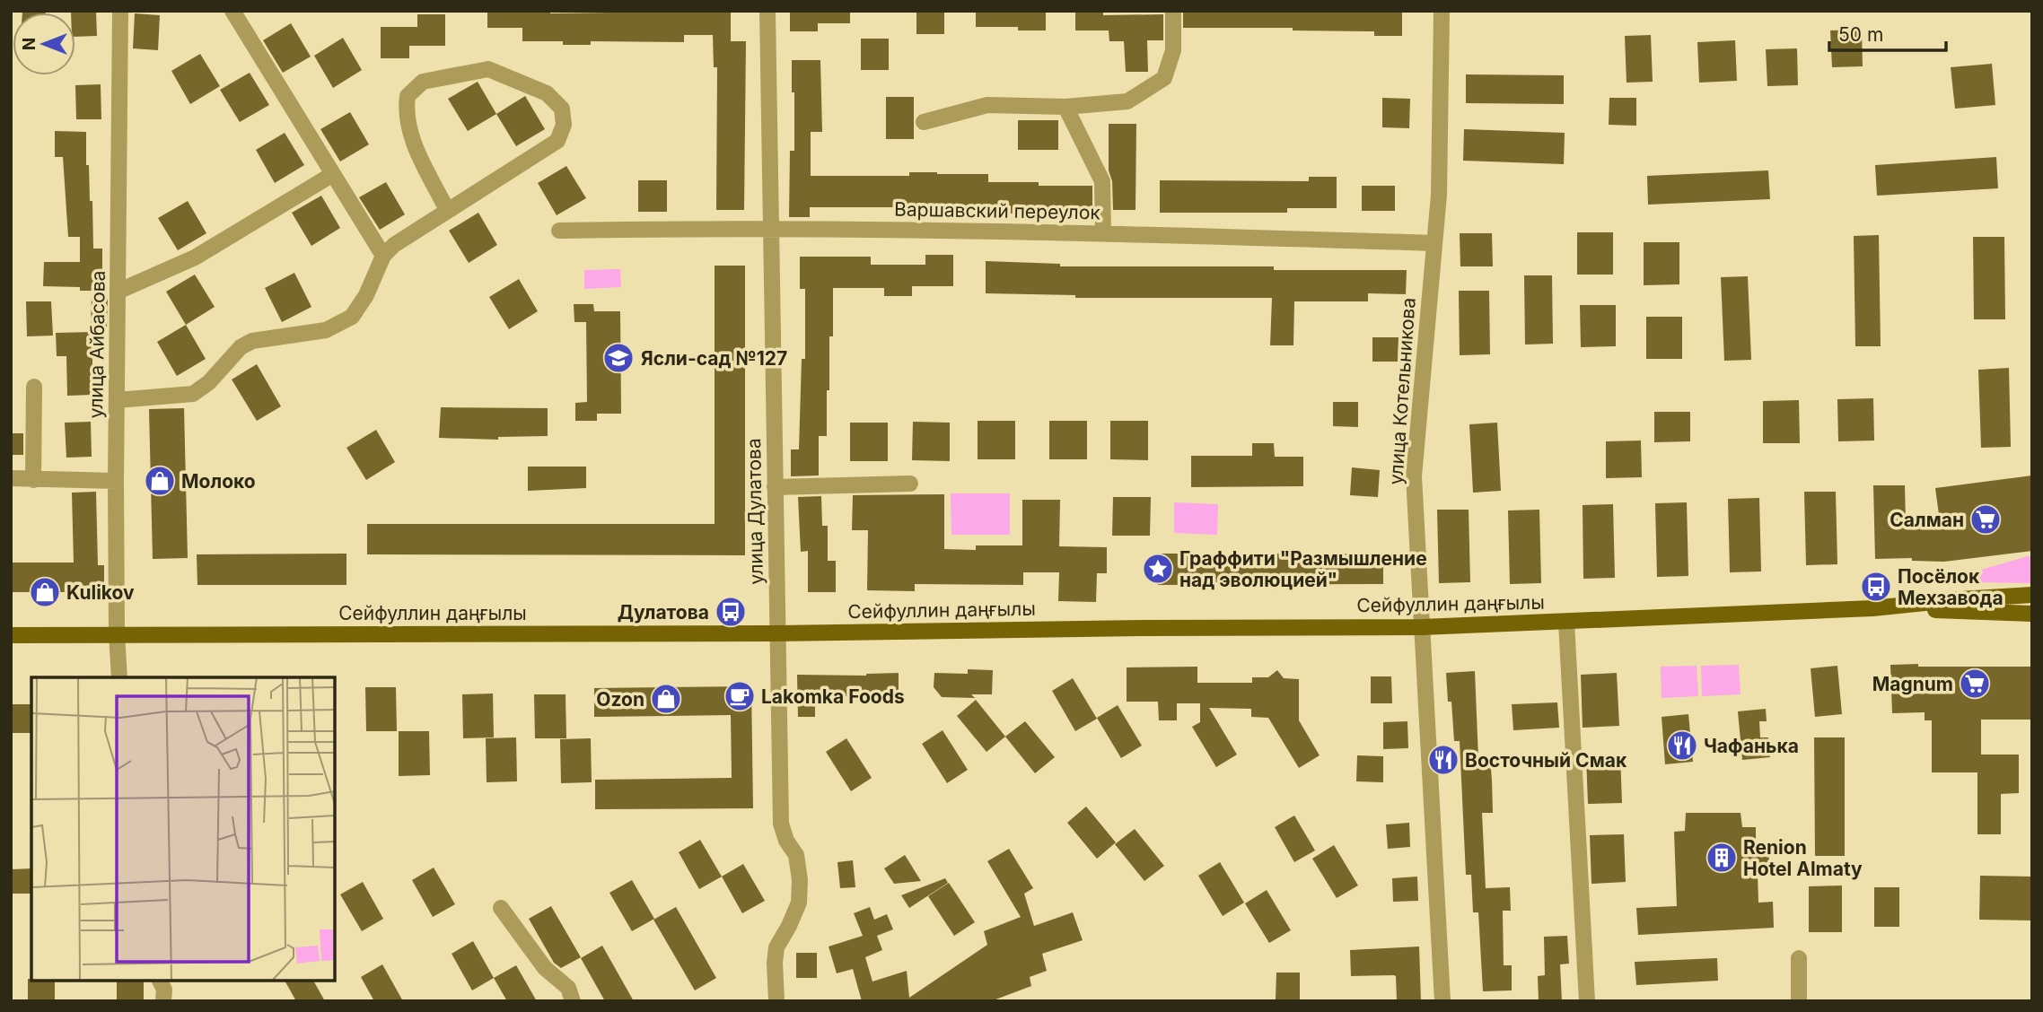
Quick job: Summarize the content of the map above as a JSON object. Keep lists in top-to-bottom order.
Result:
{
  "streets": {
    "main road": ["Сейфуллин даңғылы"],
    "street": [
      "Варшавский переулок",
      "улица Айбасова",
      "улица Котельникова",
      "улица Дулатова"
    ]
  },
  "crossings": [
    ["Варшавский переулок", "улица Котельникова"],
    ["Варшавский переулок", "улица Дулатова"],
    ["улица Айбасова", "Сейфуллин даңғылы"],
    ["улица Котельникова", "Сейфуллин даңғылы"],
    ["улица Дулатова", "Сейфуллин даңғылы"]
  ],
  "places": {
    "school or university": ["Ясли-сад №127"],
    "shop": ["Молоко", "Kulikov", "Ozon"],
    "supermarket": ["Салман", "Magnum"],
    "place": ["Граффити \"Размышление над эволюцией\""],
    "bus stop": ["Посёлок Мехзавода", "Дулатова"],
    "cafe": ["Lakomka Foods"],
    "restaurant": ["Чафанька", "Восточный Смак"],
    "building": ["Renion Hotel Almaty"]
  },
  "scale_bar": "50 m",
  "north": "left"
}
